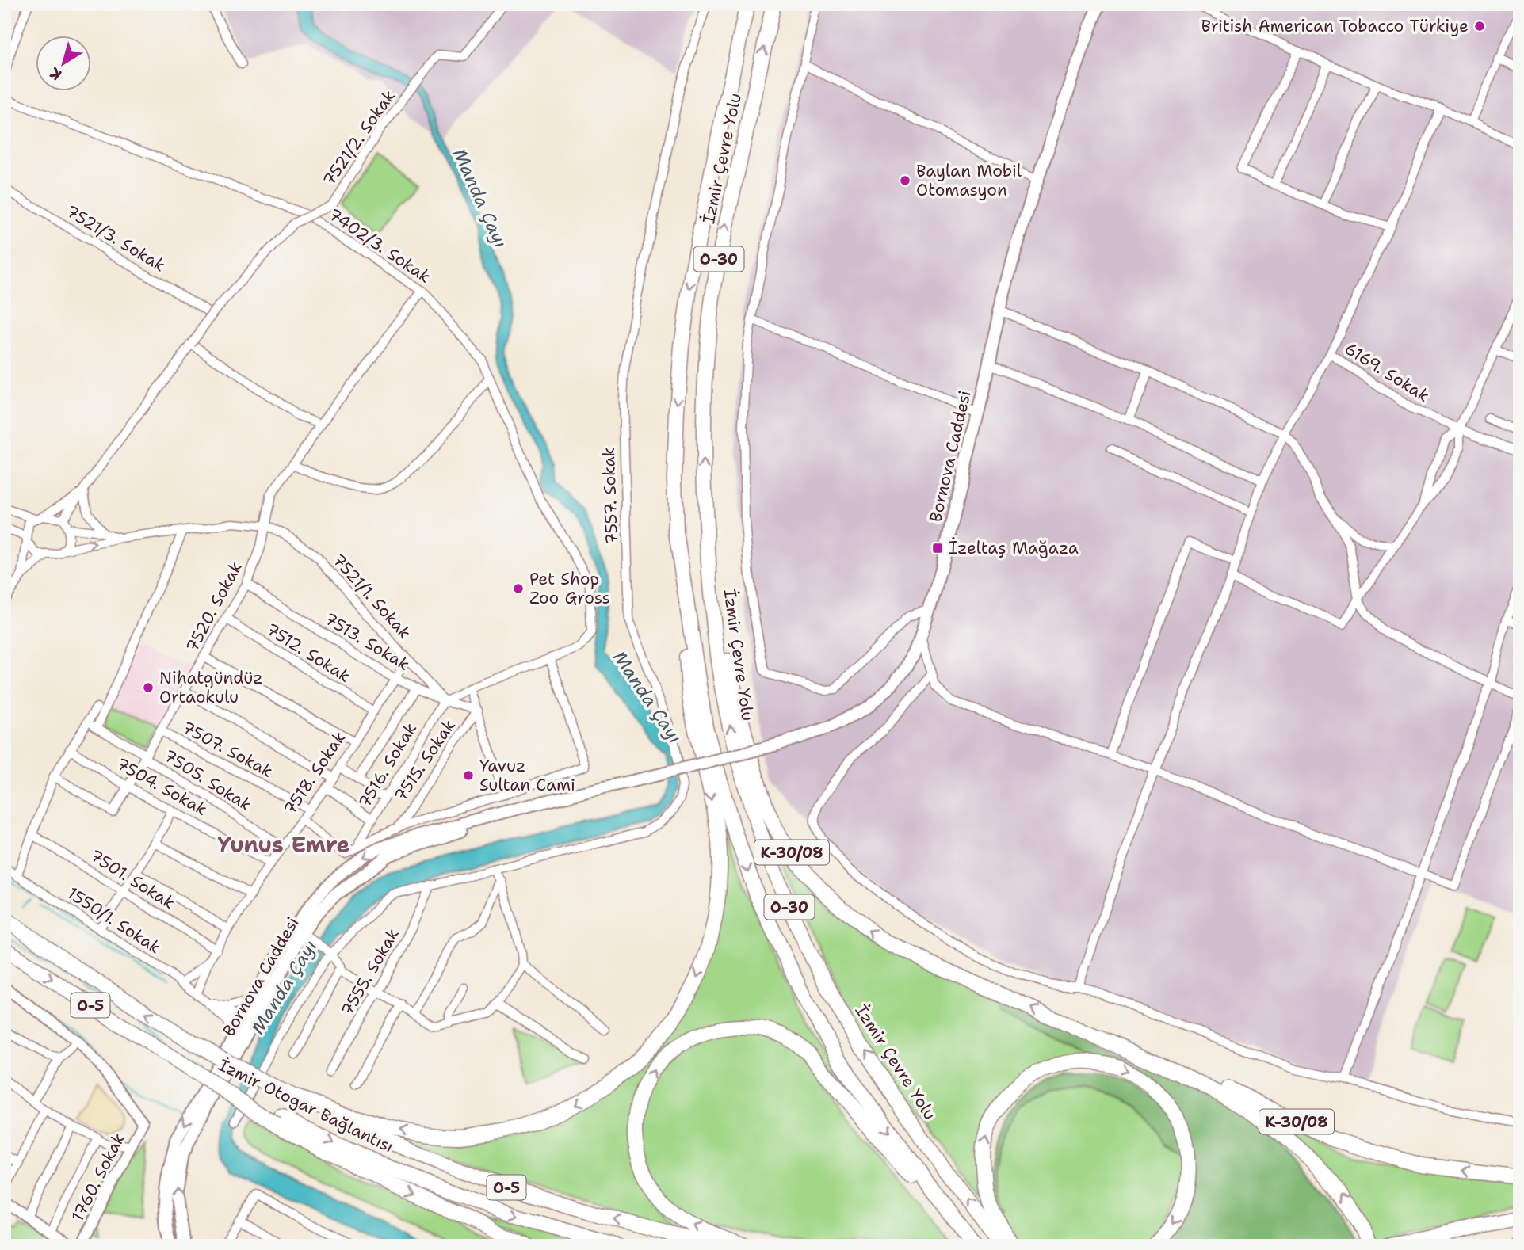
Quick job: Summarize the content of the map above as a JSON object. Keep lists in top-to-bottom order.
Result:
{
  "streets": {
    "highway": [
      "İzmir Çevre Yolu",
      "O-30",
      "K-30/08",
      "O-5",
      "İzmir Otogar Bağlantısı"
    ],
    "main road": ["Bornova Caddesi"],
    "street": [
      "7521/2. Sokak",
      "7521/3. Sokak",
      "7402/3. Sokak",
      "6169. Sokak",
      "7557. Sokak",
      "7521/1. Sokak",
      "7520. Sokak",
      "7513. Sokak",
      "7512. Sokak",
      "7507. Sokak",
      "7515. Sokak",
      "7516. Sokak",
      "7518. Sokak",
      "7505. Sokak",
      "7504. Sokak",
      "7501. Sokak",
      "1550/1. Sokak",
      "7555. Sokak",
      "1760. Sokak"
    ]
  },
  "crossings": [
    ["7521/2. Sokak", "7521/3. Sokak"],
    ["7521/2. Sokak", "7402/3. Sokak"],
    ["7521/2. Sokak", "7521/1. Sokak"],
    ["İzmir Çevre Yolu", "K-30/08"],
    ["Bornova Caddesi", "1550/1. Sokak"],
    ["Bornova Caddesi", "İzmir Otogar Bağlantısı"],
    ["7557. Sokak", "7555. Sokak"],
    ["7521/1. Sokak", "7520. Sokak"],
    ["7521/1. Sokak", "7513. Sokak"],
    ["7521/1. Sokak", "7516. Sokak"],
    ["7521/1. Sokak", "7518. Sokak"],
    ["7520. Sokak", "7513. Sokak"],
    ["7520. Sokak", "7512. Sokak"],
    ["7520. Sokak", "7507. Sokak"],
    ["7520. Sokak", "7505. Sokak"],
    ["7520. Sokak", "7504. Sokak"],
    ["7513. Sokak", "7515. Sokak"],
    ["7513. Sokak", "7516. Sokak"],
    ["7513. Sokak", "7518. Sokak"],
    ["7512. Sokak", "7518. Sokak"],
    ["7507. Sokak", "7518. Sokak"],
    ["7518. Sokak", "7505. Sokak"],
    ["7518. Sokak", "7504. Sokak"],
    ["7518. Sokak", "7501. Sokak"],
    ["7518. Sokak", "1550/1. Sokak"]
  ],
  "districts": ["Yunus Emre"],
  "water": ["Manda Çayı"],
  "places": {
    "other": [
      "British American Tobacco Türkiye",
      "Baylan Mobil Otomasyon",
      "Pet Shop Zoo Gross",
      "Nihatgündüz Ortaokulu",
      "Yavuz Sultan Cami"
    ],
    "transit": ["İzeltaş Mağaza"]
  },
  "north": "bottom left"
}
